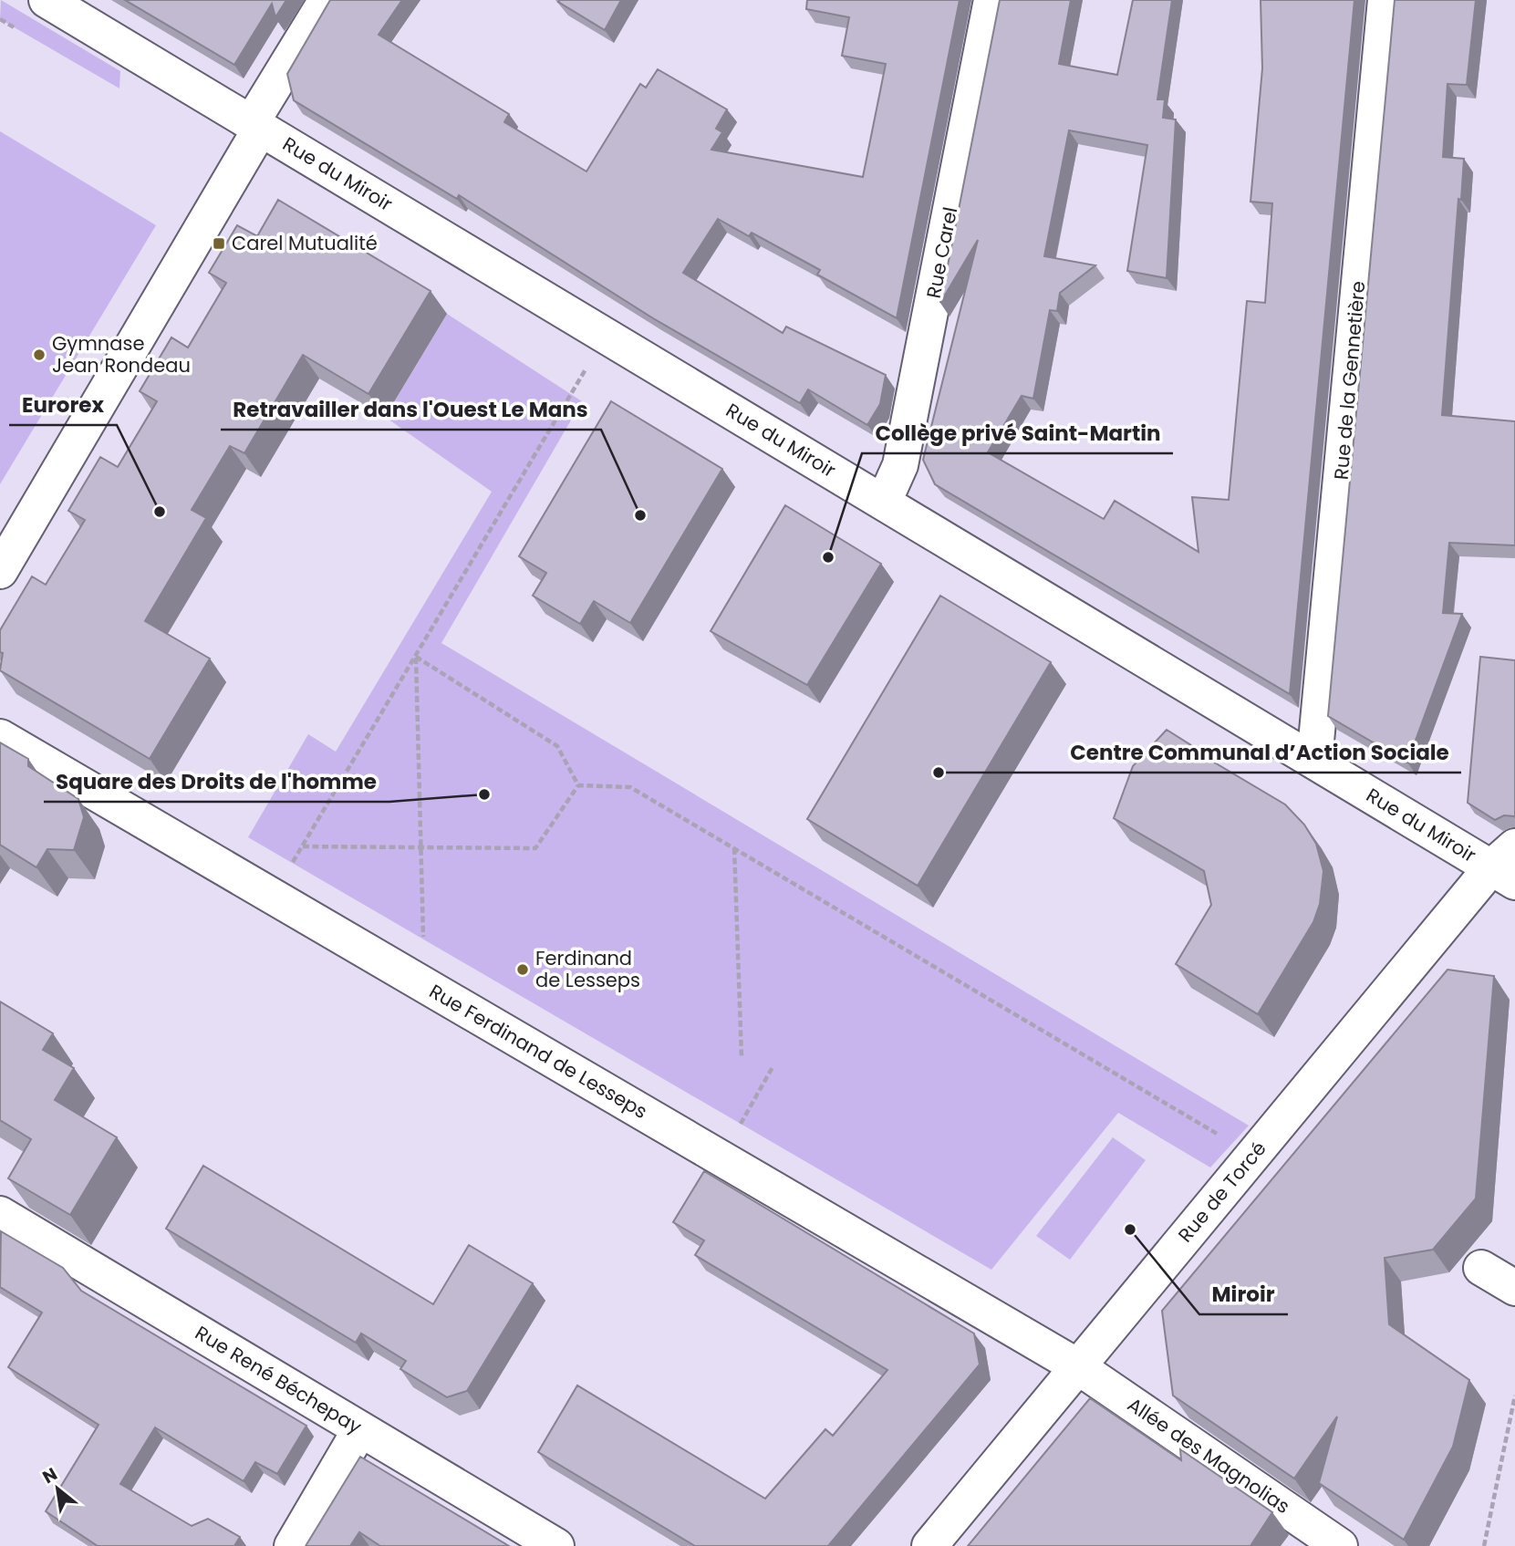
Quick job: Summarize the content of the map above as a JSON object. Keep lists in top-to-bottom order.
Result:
{
  "streets": {
    "street": [
      "Rue du Miroir",
      "Rue Carel",
      "Rue de la Gennetière",
      "Rue Ferdinand de Lesseps",
      "Rue de Torcé",
      "Rue René Béchepay",
      "Allée des Magnolias"
    ]
  },
  "crossings": [
    ["Rue du Miroir", "Rue Carel"],
    ["Rue du Miroir", "Rue de la Gennetière"],
    ["Rue du Miroir", "Rue de Torcé"],
    ["Rue Ferdinand de Lesseps", "Rue de Torcé"],
    ["Rue Ferdinand de Lesseps", "Allée des Magnolias"],
    ["Rue de Torcé", "Allée des Magnolias"]
  ],
  "places": {
    "transit": ["Carel Mutualité"],
    "other": [
      "Gymnase Jean Rondeau",
      "Eurorex",
      "Retravailler dans l'Ouest Le Mans",
      "Collège privé Saint-Martin",
      "Centre Communal d’Action Sociale",
      "Square des Droits de l'homme",
      "Ferdinand de Lesseps",
      "Miroir"
    ]
  },
  "north": "top left"
}
